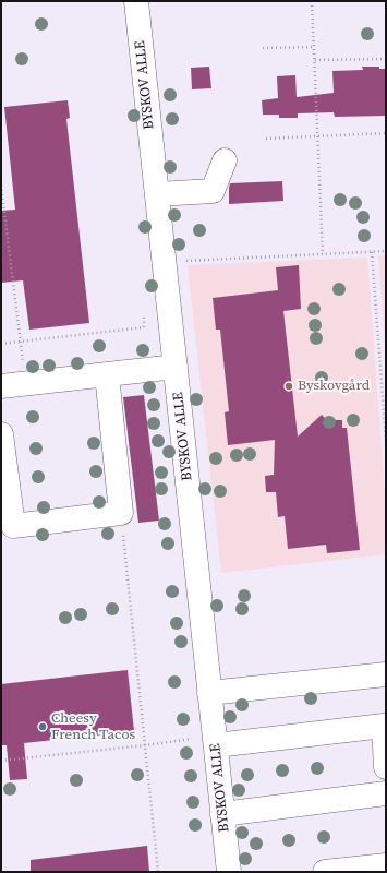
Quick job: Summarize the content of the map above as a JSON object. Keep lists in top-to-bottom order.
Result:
{
  "streets": {
    "street": ["BYSKOV ALLE"]
  },
  "places": ["Byskovgård", "Cheesy French Tacos"]
}
